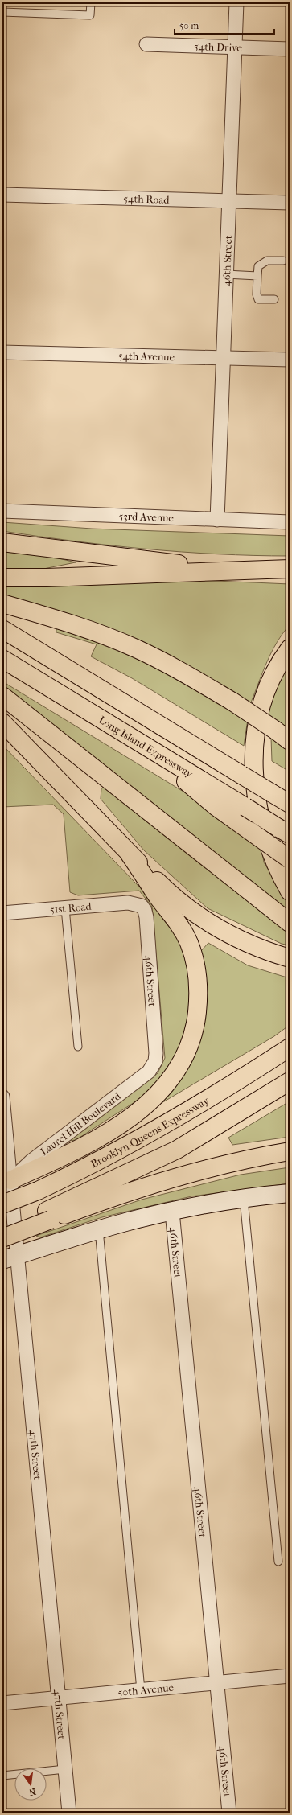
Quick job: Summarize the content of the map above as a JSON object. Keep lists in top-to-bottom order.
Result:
{
  "streets": {
    "highway": ["Long Island Expressway", "Brooklyn-Queens Expressway"],
    "street": [
      "54th Drive",
      "54th Road",
      "46th Street",
      "54th Avenue",
      "53rd Avenue",
      "51st Road",
      "Laurel Hill Boulevard",
      "47th Street",
      "50th Avenue"
    ]
  },
  "crossings": [
    ["54th Drive", "46th Street"],
    ["54th Road", "46th Street"],
    ["46th Street", "54th Avenue"],
    ["46th Street", "53rd Avenue"],
    ["46th Street", "51st Road"],
    ["46th Street", "Laurel Hill Boulevard"],
    ["46th Street", "50th Avenue"],
    ["Laurel Hill Boulevard", "47th Street"],
    ["47th Street", "50th Avenue"]
  ],
  "scale_bar": "50 m",
  "north": "bottom"
}
